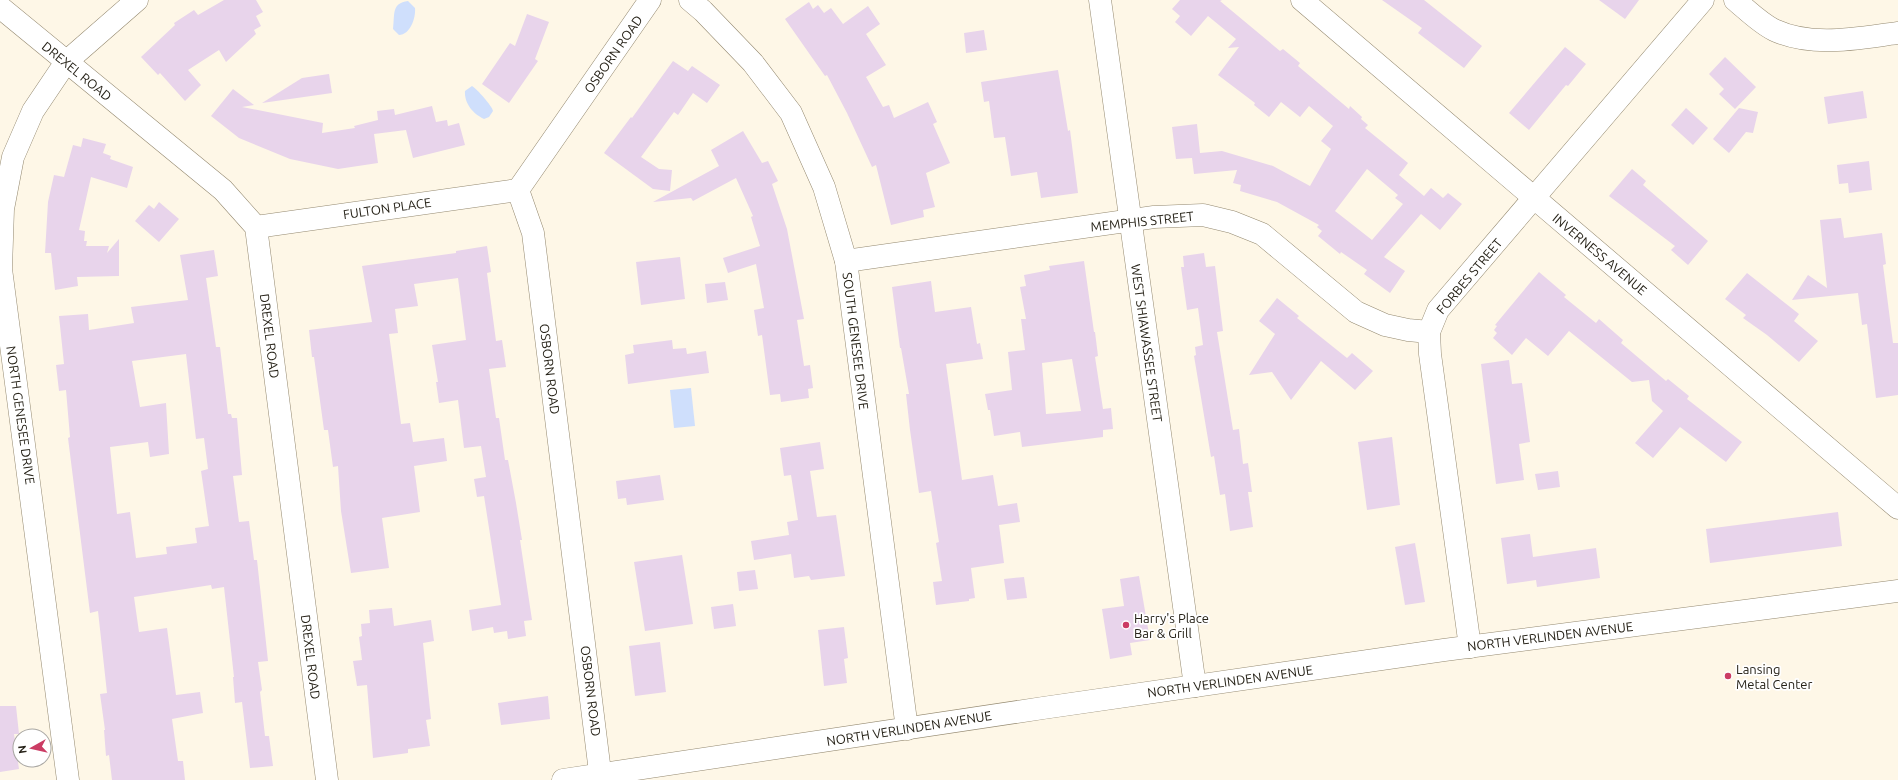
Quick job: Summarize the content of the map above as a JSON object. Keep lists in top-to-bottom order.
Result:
{
  "streets": {
    "street": [
      "OSBORN ROAD",
      "DREXEL ROAD",
      "FULTON PLACE",
      "MEMPHIS STREET",
      "INVERNESS AVENUE",
      "FORBES STREET",
      "SOUTH GENESEE DRIVE",
      "WEST SHIAWASSEE STREET",
      "NORTH GENESEE DRIVE",
      "NORTH VERLINDEN AVENUE"
    ]
  },
  "crossings": [
    ["OSBORN ROAD", "FULTON PLACE"],
    ["OSBORN ROAD", "NORTH VERLINDEN AVENUE"],
    ["DREXEL ROAD", "FULTON PLACE"],
    ["DREXEL ROAD", "NORTH GENESEE DRIVE"],
    ["MEMPHIS STREET", "FORBES STREET"],
    ["MEMPHIS STREET", "SOUTH GENESEE DRIVE"],
    ["MEMPHIS STREET", "WEST SHIAWASSEE STREET"],
    ["INVERNESS AVENUE", "FORBES STREET"],
    ["FORBES STREET", "NORTH VERLINDEN AVENUE"],
    ["SOUTH GENESEE DRIVE", "NORTH VERLINDEN AVENUE"],
    ["WEST SHIAWASSEE STREET", "NORTH VERLINDEN AVENUE"]
  ],
  "places": ["Harry's Place Bar & Grill", "Lansing Metal Center"],
  "north": "left"
}
